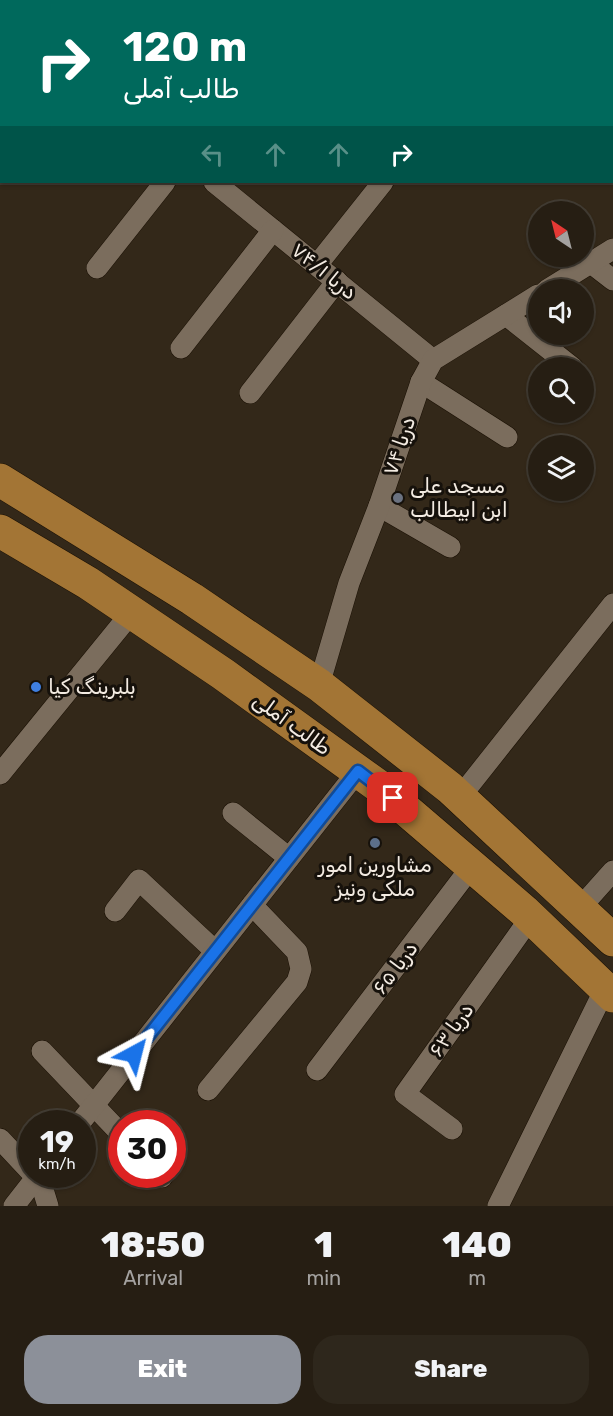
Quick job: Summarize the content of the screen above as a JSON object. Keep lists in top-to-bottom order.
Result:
{
  "streets": {
    "main road": ["طالب آملی"],
    "street": [
      "دریا ۷۴/۱",
      "دریا ۷۴",
      "دریا ۶۵",
      "دریا ۶۳"
    ]
  },
  "crossings": [
    ["دریا ۷۴/۱", "دریا ۷۴"],
    ["طالب آملی", "دریا ۶۵"],
    ["طالب آملی", "دریا ۶۳"]
  ],
  "places": ["مسجد علی ابن ابیطالب", "بلبرینگ کیا", "مشاورین امور ملکی ونیز"],
  "north": "top left",
  "page": {
    "turn": ["120 m", "طالب آملی"],
    "speed": "19 km/h",
    "limit": "30",
    "eta": [
      "18:50",
      "Arrival",
      "1",
      "min",
      "140",
      "m"
    ],
    "buttons": ["Exit", "Share"]
  }
}
